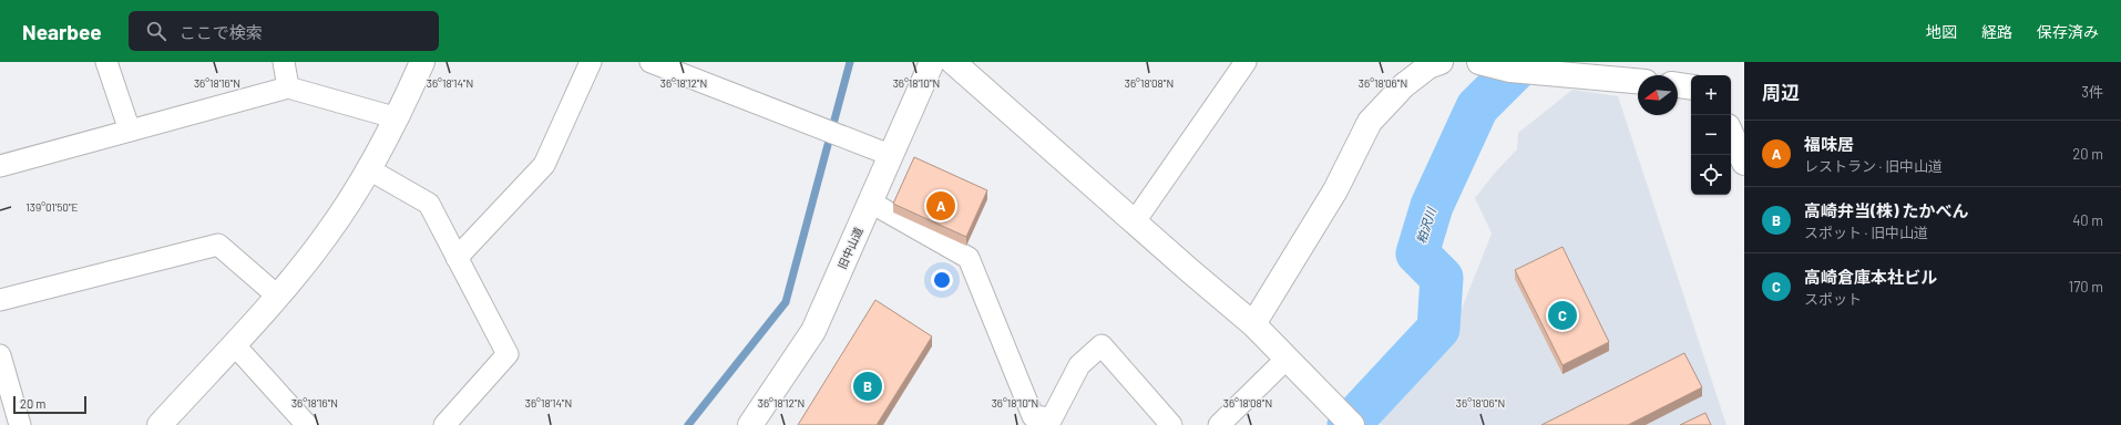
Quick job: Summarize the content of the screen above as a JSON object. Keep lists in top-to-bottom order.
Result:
{
  "streets": {
    "street": ["旧中山道"]
  },
  "water": ["粕沢川"],
  "scale_bar": "20 m",
  "north": "left",
  "page": {
    "header": "Nearbee",
    "search": "ここで検索",
    "nav": ["地図", "経路", "保存済み"],
    "heading": ["周辺", "3件"],
    "map_buttons": ["+", "−"],
    "list": [
      {
        "mark": "A",
        "name": "福味居",
        "note": "レストラン · 旧中山道",
        "value": "20 m"
      },
      {
        "mark": "B",
        "name": "高崎弁当(株) たかべん",
        "note": "スポット · 旧中山道",
        "value": "40 m"
      },
      {
        "mark": "C",
        "name": "高崎倉庫本社ビル",
        "note": "スポット",
        "value": "170 m"
      }
    ],
    "pins": ["A", "C", "B"],
    "scale": "20 m"
  },
  "coordinates": [
    "36°18'16\"N",
    "36°18'14\"N",
    "36°18'12\"N",
    "36°18'10\"N",
    "36°18'08\"N",
    "36°18'06\"N",
    "139°01'50\"E"
  ]
}
